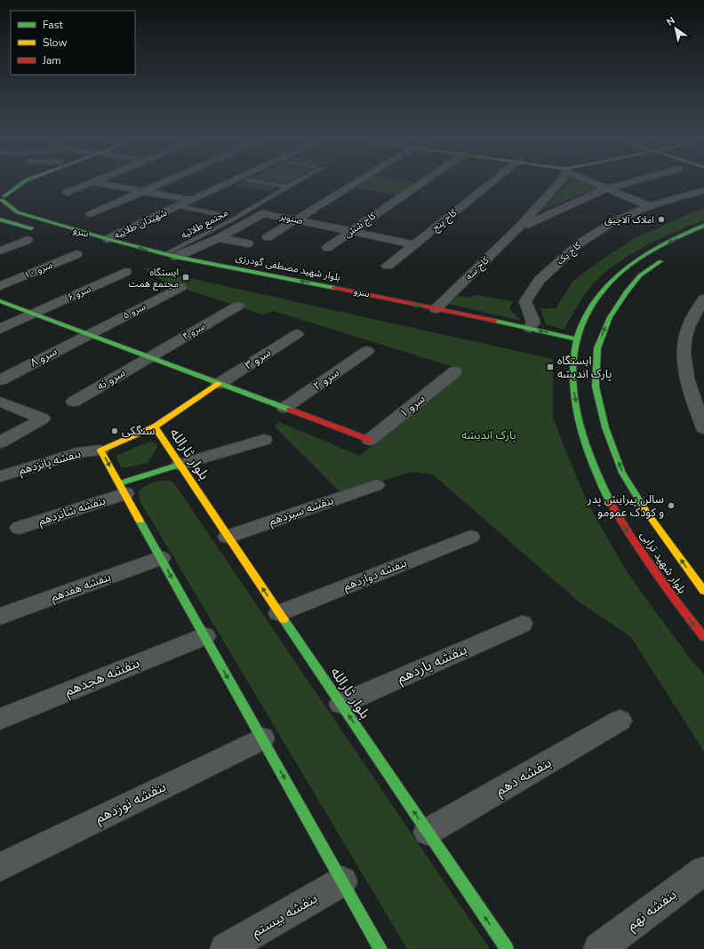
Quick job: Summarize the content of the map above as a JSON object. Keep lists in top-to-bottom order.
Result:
{
  "streets": {
    "main road": ["بلوار شهید مصطفی گودرزی", "بلوار ثارالله", "بلوار شهید ترابی"],
    "street": [
      "صنوبر",
      "کاج پنج",
      "شهیدان طلاییه",
      "کاج شش",
      "کاج یک",
      "کاج سه",
      "سرو ۱۰",
      "سرو ۶",
      "سرو ۵",
      "سرو ۴",
      "سرو ۸",
      "سرو ۳",
      "سرو نه",
      "سرو ۲",
      "سرو ۱",
      "بنفشه پانزدهم",
      "بنفشه شانزدهم",
      "بنفشه سیزدهم",
      "بنفشه دوازدهم",
      "بنفشه هفدهم",
      "بنفشه یازدهم",
      "بنفشه هجدهم",
      "بنفشه دهم",
      "بنفشه نوزدهم",
      "بنفشه نهم",
      "بنفشه بیستم"
    ],
    "lane": ["مجتمع طلائیه"]
  },
  "crossings": [
    ["صنوبر", "کاج پنج"],
    ["صنوبر", "مجتمع طلائیه"],
    ["صنوبر", "کاج شش"],
    ["صنوبر", "بلوار شهید مصطفی گودرزی"],
    ["شهیدان طلاییه", "بلوار شهید مصطفی گودرزی"],
    ["مجتمع طلائیه", "بلوار شهید مصطفی گودرزی"],
    ["کاج یک", "بلوار شهید مصطفی گودرزی"],
    ["بلوار شهید مصطفی گودرزی", "کاج سه"],
    ["بلوار شهید مصطفی گودرزی", "بلوار شهید ترابی"],
    ["سرو ۵", "سرو ۸"],
    ["سرو ۴", "سرو نه"],
    ["بلوار ثارالله", "بنفشه پانزدهم"],
    ["بلوار ثارالله", "بنفشه سیزدهم"],
    ["بلوار ثارالله", "بنفشه دوازدهم"],
    ["بلوار ثارالله", "بنفشه یازدهم"],
    ["بلوار ثارالله", "بنفشه دهم"]
  ],
  "one_way": ["بلوار شهید مصطفی گودرزی", "بلوار ثارالله"],
  "parks": ["پارک اندیشه"],
  "places": {
    "other": ["املاک آلاچیق", "سنگکی", "سالن پیرایش پدر و کودک عمومو"],
    "transit": ["ایستگاه مجتمع همت", "ایستگاه پارک اندیشه"]
  },
  "legend": ["Fast", "Slow", "Jam"],
  "north": "top left"
}
